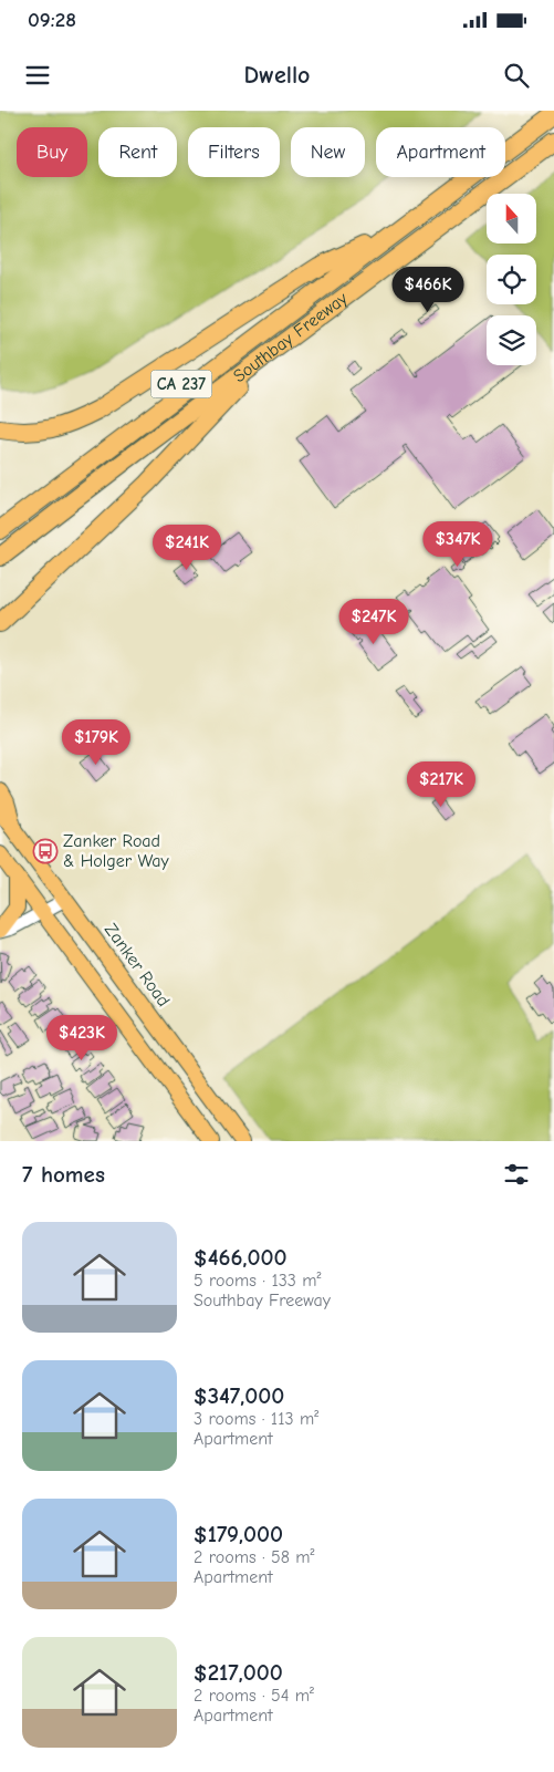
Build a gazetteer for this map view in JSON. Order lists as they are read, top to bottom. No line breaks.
{"streets":{"highway":["Southbay Freeway","CA 237"],"main road":["Zanker Road"]},"places":{"bus stop":["Zanker Road & Holger Way"]},"north":"top","page":{"status":"09:28","header":"Dwello","chip":["Buy","Rent","Filters","New","Apartment"],"price":["$466K","$347K","$241K","$247K","$179K","$217K","$423K"],"heading":"7 homes","list":[{"name":"$466,000","note":"5 rooms · 133 m² · Southbay Freeway"},{"name":"$347,000","note":"3 rooms · 113 m² · Apartment"},{"name":"$179,000","note":"2 rooms · 58 m² · Apartment"},{"name":"$217,000","note":"2 rooms · 54 m² · Apartment"}]}}
